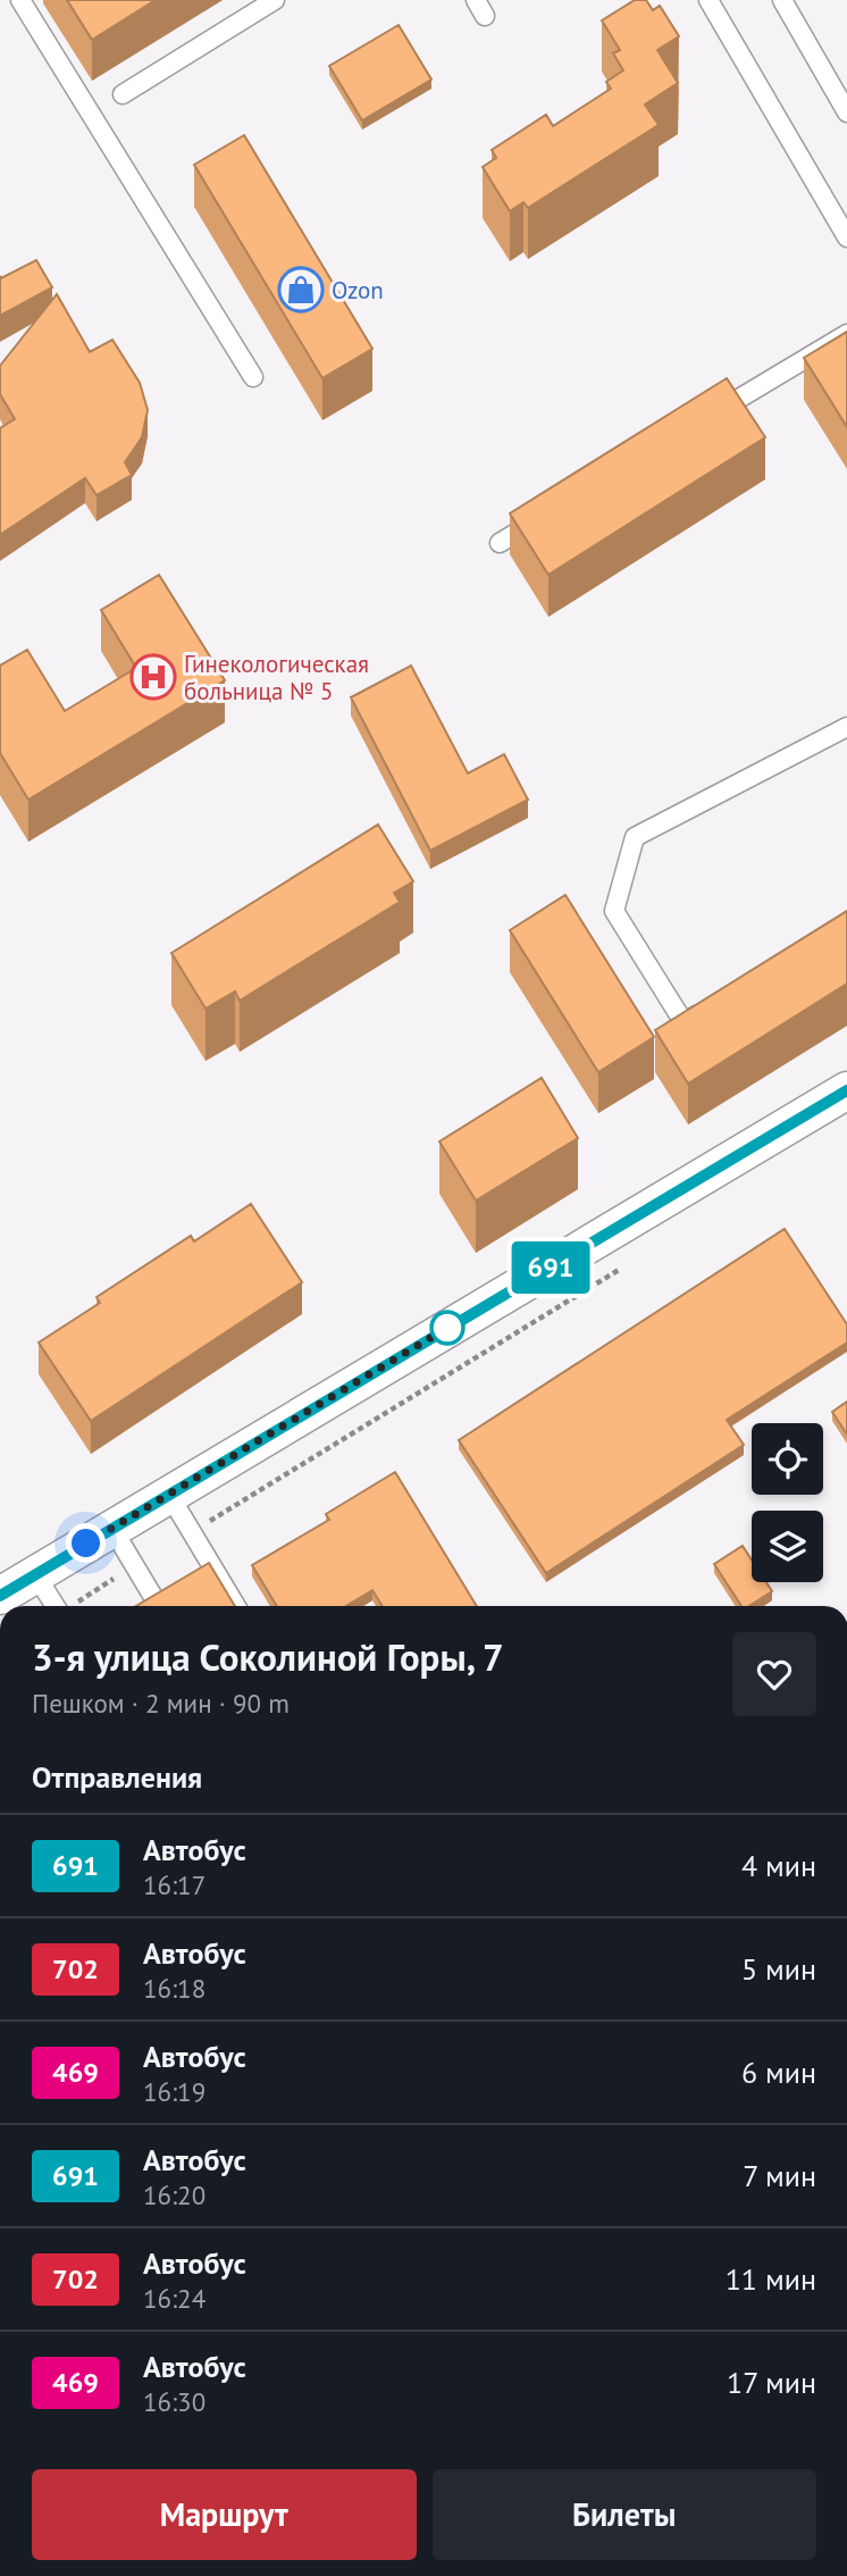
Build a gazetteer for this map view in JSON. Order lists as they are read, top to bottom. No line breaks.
{"places":{"shop":["Ozon"],"hospital":["Гинекологическая больница № 5"]},"lines":["bus line 691"],"page":{"on_map":"691","heading":[["3-я улица Соколиной Горы, 7","Пешком · 2 мин · 90 m"],"Отправления"],"list":[{"mark":"691","name":"Автобус","note":"16:17","value":"4 мин"},{"mark":"702","name":"Автобус","note":"16:18","value":"5 мин"},{"mark":"469","name":"Автобус","note":"16:19","value":"6 мин"},{"mark":"691","name":"Автобус","note":"16:20","value":"7 мин"},{"mark":"702","name":"Автобус","note":"16:24","value":"11 мин"},{"mark":"469","name":"Автобус","note":"16:30","value":"17 мин"}],"buttons":["Маршрут","Билеты"]}}
